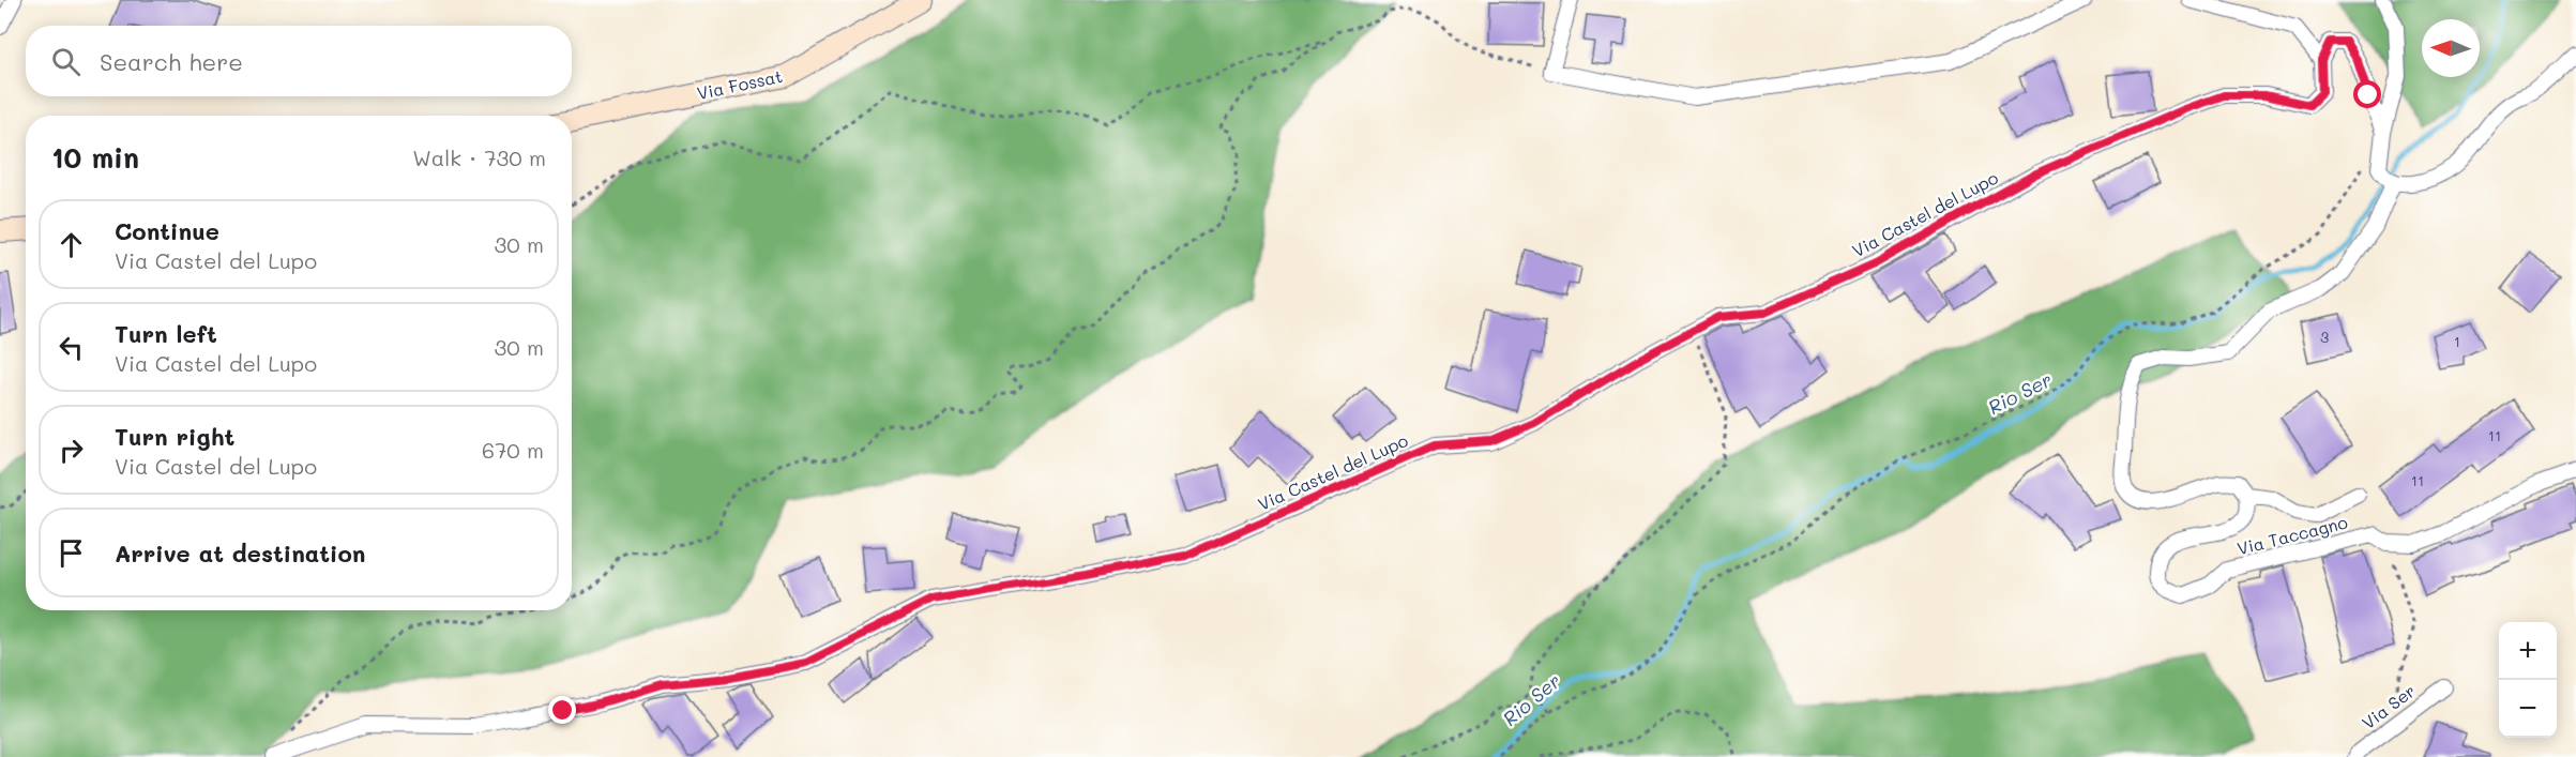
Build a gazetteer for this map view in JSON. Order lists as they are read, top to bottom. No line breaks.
{"streets":{"street":["Via Fossat","Via Castel del Lupo","Via Taccagno","Via Ser"]},"water":["Rio Ser"],"house_numbers":["3","1","11","11"],"north":"left","page":{"search":"Search here","heading":["10 min","Walk · 730 m"],"list":[["Continue","Via Castel del Lupo","30 m"],["Turn left","Via Castel del Lupo","30 m"],["Turn right","Via Castel del Lupo","670 m"],"Arrive at destination"],"map_buttons":["+","−"]}}
